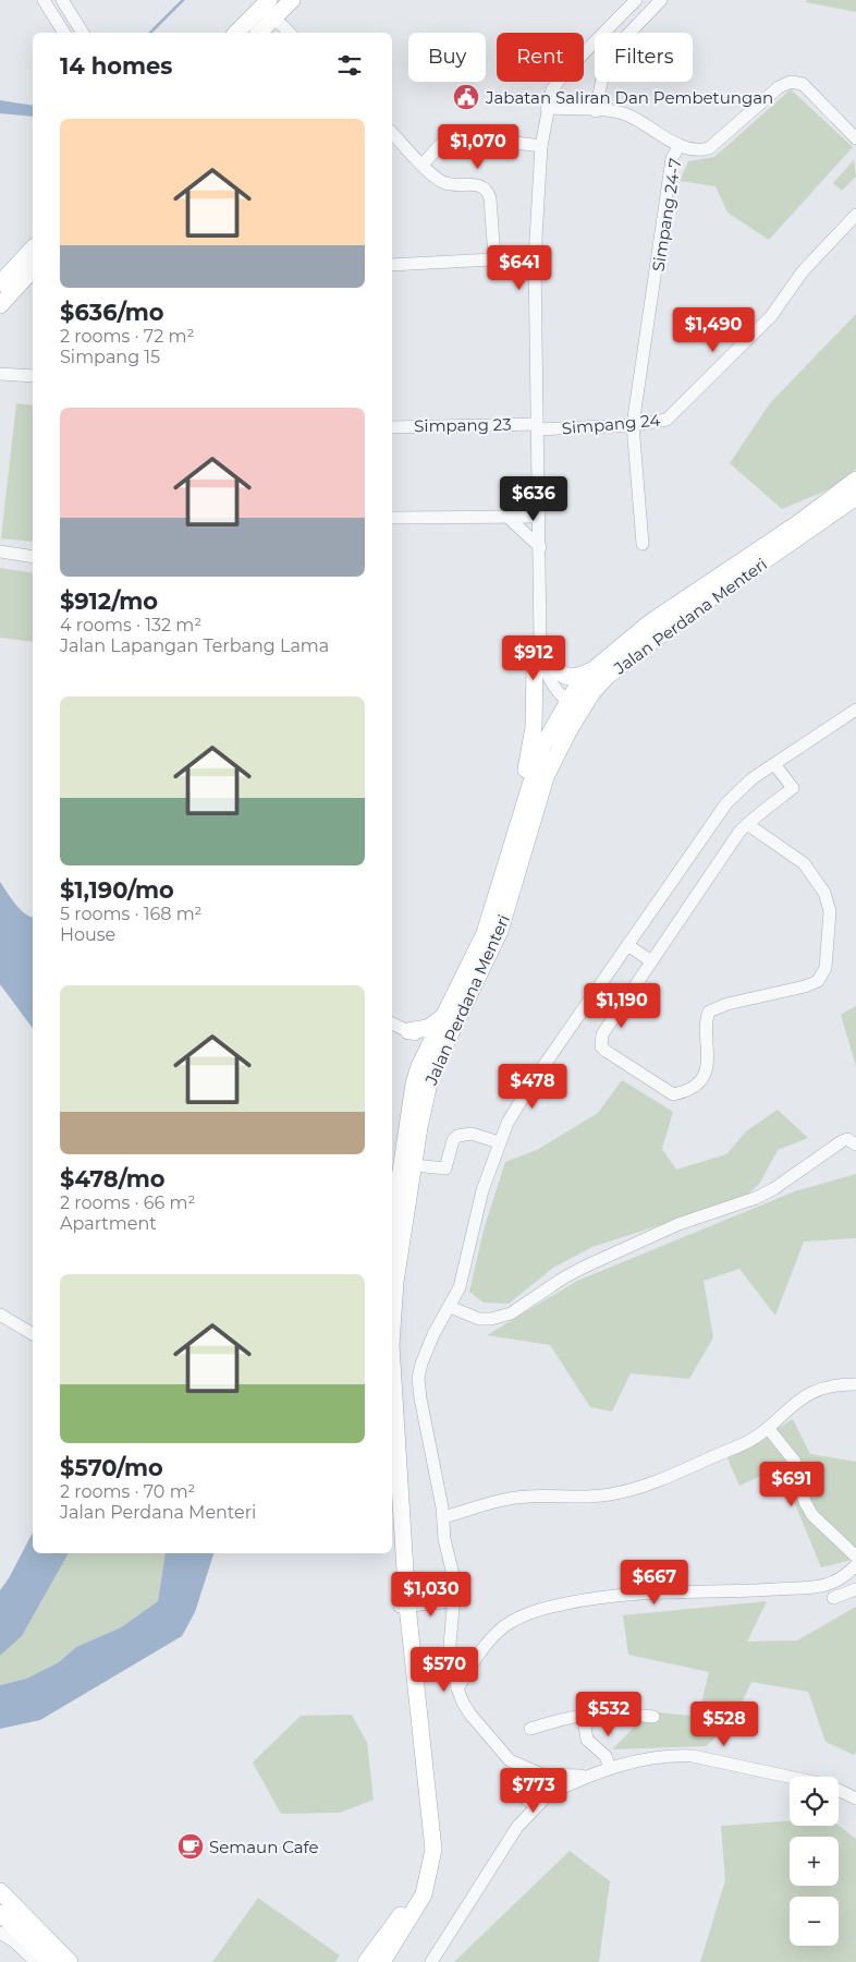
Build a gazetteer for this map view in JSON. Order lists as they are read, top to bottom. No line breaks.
{"streets":{"main road":["Jalan Perdana Menteri"],"street":["Simpang 24-7","Simpang 24","Simpang 23"]},"crossings":[["Simpang 24-7","Simpang 24"],["Simpang 24","Simpang 23"]],"places":{"public building":["Jabatan Saliran Dan Pembetungan"],"cafe":["Semaun Cafe"]},"page":{"chip":["Buy","Rent","Filters"],"heading":"14 homes","list":[{"name":"$636/mo","note":"2 rooms · 72 m² · Simpang 15"},{"name":"$912/mo","note":"4 rooms · 132 m² · Jalan Lapangan Terbang Lama"},{"name":"$1,190/mo","note":"5 rooms · 168 m² · House"},{"name":"$478/mo","note":"2 rooms · 66 m² · Apartment"},{"name":"$570/mo","note":"2 rooms · 70 m² · Jalan Perdana Menteri"}],"price":["$1,070","$641","$1,490","$636","$912","$1,190","$478","$691","$667","$1,030","$570","$532","$528","$773"],"map_buttons":["+","−"]}}
